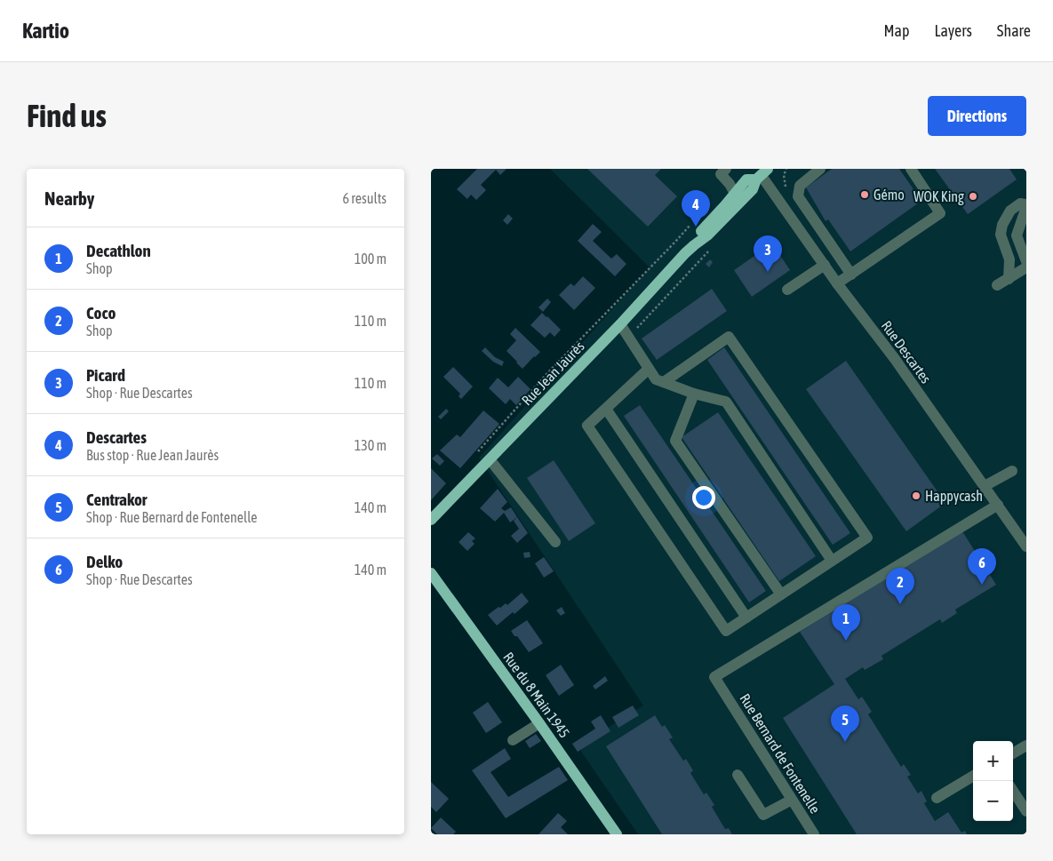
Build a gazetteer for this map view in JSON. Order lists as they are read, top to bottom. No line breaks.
{"streets":{"main road":["Rue Jean Jaurès","Rue du 8 Main 1945"],"street":["Rue Descartes","Rue Bernard de Fontenelle"]},"crossings":[["Rue Descartes","Rue Jean Jaurès"],["Rue Descartes","Rue Bernard de Fontenelle"]],"places":["Gémo","WOK King","Happycash"],"page":{"header":"Kartio","nav":["Map","Layers","Share"],"buttons":"Directions","title":"Find us","heading":["Nearby","6 results"],"pins":["4","3","6","2","1","5"],"list":[{"mark":"1","name":"Decathlon","note":"Shop","value":"100 m"},{"mark":"2","name":"Coco","note":"Shop","value":"110 m"},{"mark":"3","name":"Picard","note":"Shop · Rue Descartes","value":"110 m"},{"mark":"4","name":"Descartes","note":"Bus stop · Rue Jean Jaurès","value":"130 m"},{"mark":"5","name":"Centrakor","note":"Shop · Rue Bernard de Fontenelle","value":"140 m"},{"mark":"6","name":"Delko","note":"Shop · Rue Descartes","value":"140 m"}],"map_buttons":["+","−"]}}
